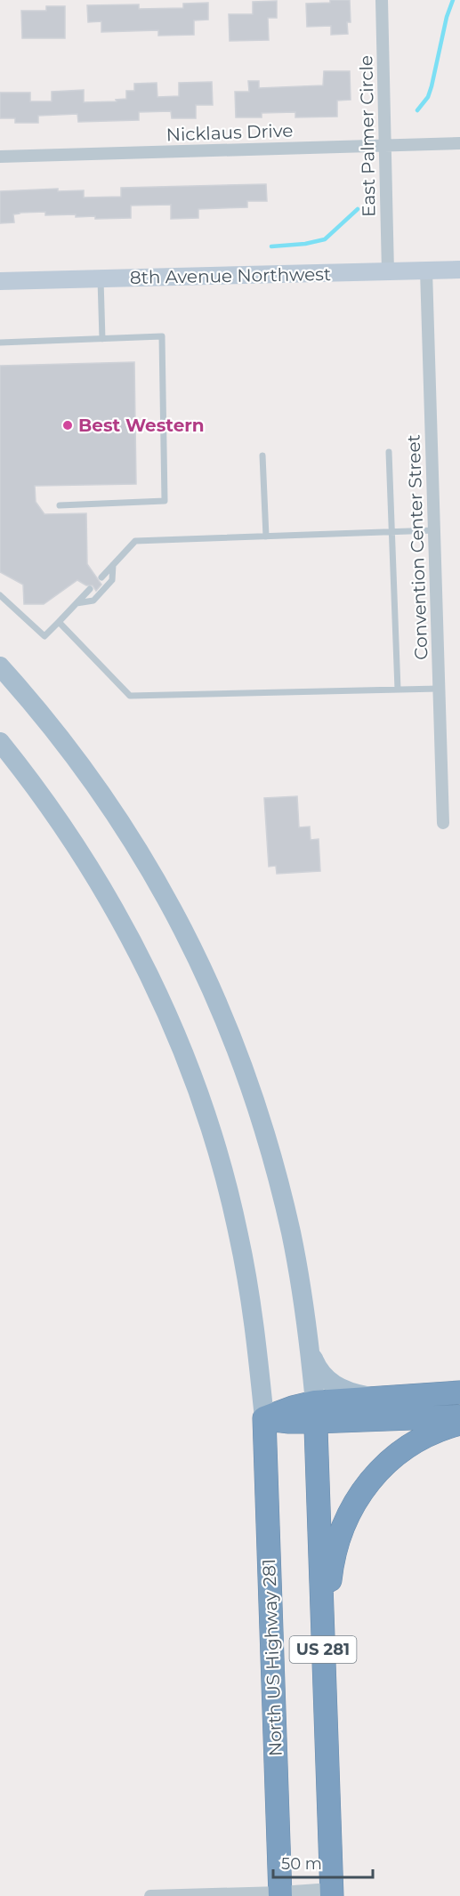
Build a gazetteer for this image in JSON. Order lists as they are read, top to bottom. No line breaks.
{"streets":{"highway":["US 281","North US Highway 281"],"main road":["8th Avenue Northwest"],"street":["Nicklaus Drive","East Palmer Circle","Convention Center Street"]},"crossings":[["Nicklaus Drive","East Palmer Circle"],["East Palmer Circle","8th Avenue Northwest"],["8th Avenue Northwest","Convention Center Street"]],"places":["Best Western"],"scale_bar":"50 m"}
